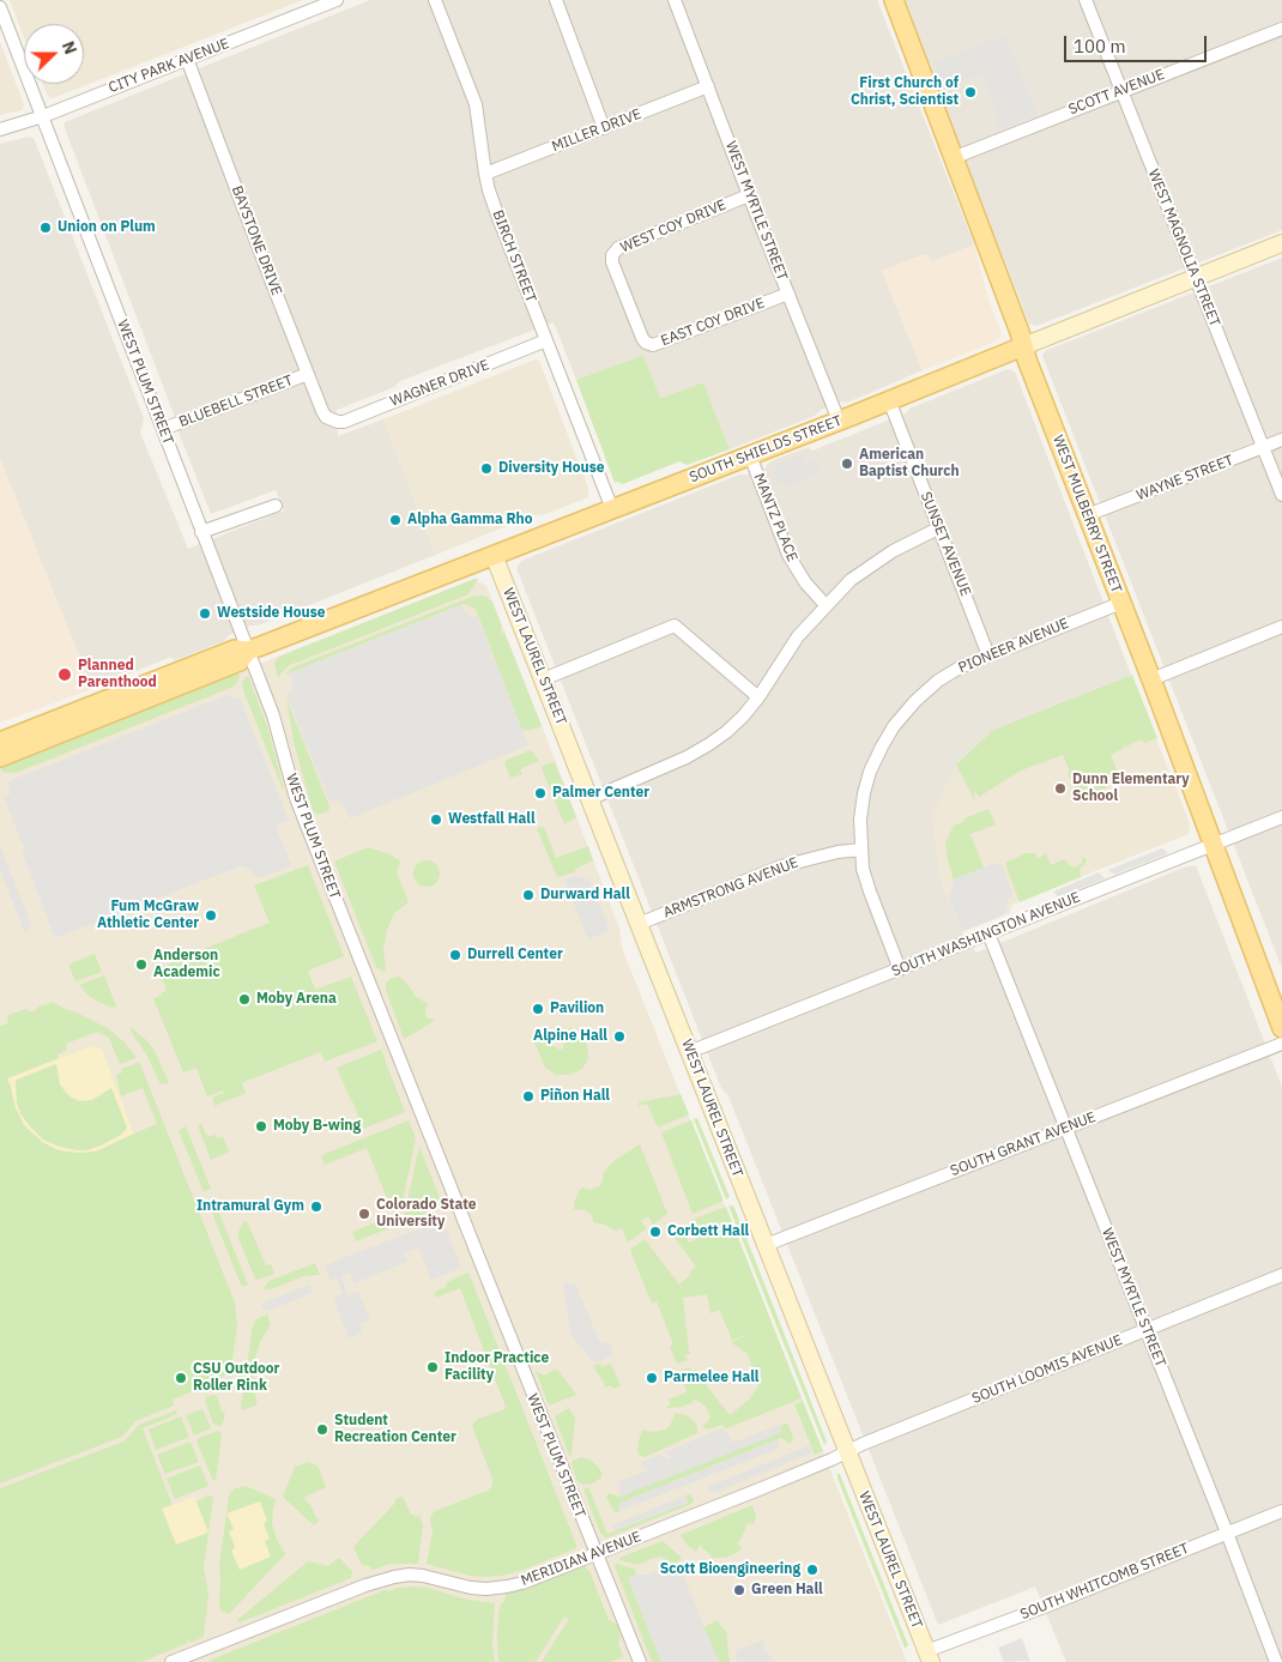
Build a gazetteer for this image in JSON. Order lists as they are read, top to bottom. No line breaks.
{"streets":{"main road":["SOUTH SHIELDS STREET","WEST MULBERRY STREET","WEST LAUREL STREET"],"street":["CITY PARK AVENUE","SCOTT AVENUE","MILLER DRIVE","WEST MYRTLE STREET","WEST COY DRIVE","BAYSTONE DRIVE","WEST MAGNOLIA STREET","BIRCH STREET","EAST COY DRIVE","WEST PLUM STREET","WAGNER DRIVE","BLUEBELL STREET","WAYNE STREET","MANTZ PLACE","SUNSET AVENUE","PIONEER AVENUE","ARMSTRONG AVENUE","SOUTH WASHINGTON AVENUE","SOUTH GRANT AVENUE","SOUTH LOOMIS AVENUE","MERIDIAN AVENUE","SOUTH WHITCOMB STREET"]},"crossings":[["CITY PARK AVENUE","BAYSTONE DRIVE"],["CITY PARK AVENUE","WEST PLUM STREET"],["SCOTT AVENUE","WEST MAGNOLIA STREET"],["SCOTT AVENUE","WEST MULBERRY STREET"],["MILLER DRIVE","WEST MYRTLE STREET"],["MILLER DRIVE","BIRCH STREET"],["WEST MYRTLE STREET","WEST COY DRIVE"],["WEST MYRTLE STREET","EAST COY DRIVE"],["WEST MYRTLE STREET","SOUTH SHIELDS STREET"],["WEST MYRTLE STREET","SOUTH WASHINGTON AVENUE"],["WEST MYRTLE STREET","SOUTH GRANT AVENUE"],["WEST MYRTLE STREET","SOUTH LOOMIS AVENUE"],["WEST MYRTLE STREET","SOUTH WHITCOMB STREET"],["WEST COY DRIVE","EAST COY DRIVE"],["BAYSTONE DRIVE","WAGNER DRIVE"],["BAYSTONE DRIVE","BLUEBELL STREET"],["WEST MAGNOLIA STREET","SOUTH SHIELDS STREET"],["WEST MAGNOLIA STREET","WAYNE STREET"],["BIRCH STREET","WAGNER DRIVE"],["BIRCH STREET","SOUTH SHIELDS STREET"],["WEST PLUM STREET","BLUEBELL STREET"],["WEST PLUM STREET","SOUTH SHIELDS STREET"],["WEST PLUM STREET","MERIDIAN AVENUE"],["SOUTH SHIELDS STREET","WEST MULBERRY STREET"],["SOUTH SHIELDS STREET","MANTZ PLACE"],["SOUTH SHIELDS STREET","SUNSET AVENUE"],["SOUTH SHIELDS STREET","WEST LAUREL STREET"],["WAYNE STREET","WEST MULBERRY STREET"],["WEST MULBERRY STREET","PIONEER AVENUE"],["WEST MULBERRY STREET","SOUTH WASHINGTON AVENUE"],["SUNSET AVENUE","PIONEER AVENUE"],["PIONEER AVENUE","ARMSTRONG AVENUE"],["PIONEER AVENUE","SOUTH WASHINGTON AVENUE"],["WEST LAUREL STREET","ARMSTRONG AVENUE"],["WEST LAUREL STREET","SOUTH WASHINGTON AVENUE"],["WEST LAUREL STREET","SOUTH GRANT AVENUE"],["WEST LAUREL STREET","SOUTH LOOMIS AVENUE"],["WEST LAUREL STREET","MERIDIAN AVENUE"],["WEST LAUREL STREET","SOUTH WHITCOMB STREET"],["SOUTH LOOMIS AVENUE","MERIDIAN AVENUE"]],"places":["First Church of Christ, Scientist","Union on Plum","American Baptist Church","Diversity House","Alpha Gamma Rho","Westside House","Planned Parenthood","Dunn Elementary School","Palmer Center","Westfall Hall","Durward Hall","Fum McGraw Athletic Center","Durrell Center","Anderson Academic","Moby Arena","Pavilion","Alpine Hall","Piñon Hall","Moby B-wing","Intramural Gym","Colorado State University","Corbett Hall","Indoor Practice Facility","CSU Outdoor Roller Rink","Parmelee Hall","Student Recreation Center","Scott Bioengineering","Green Hall"],"scale_bar":"100 m","north":"right"}
